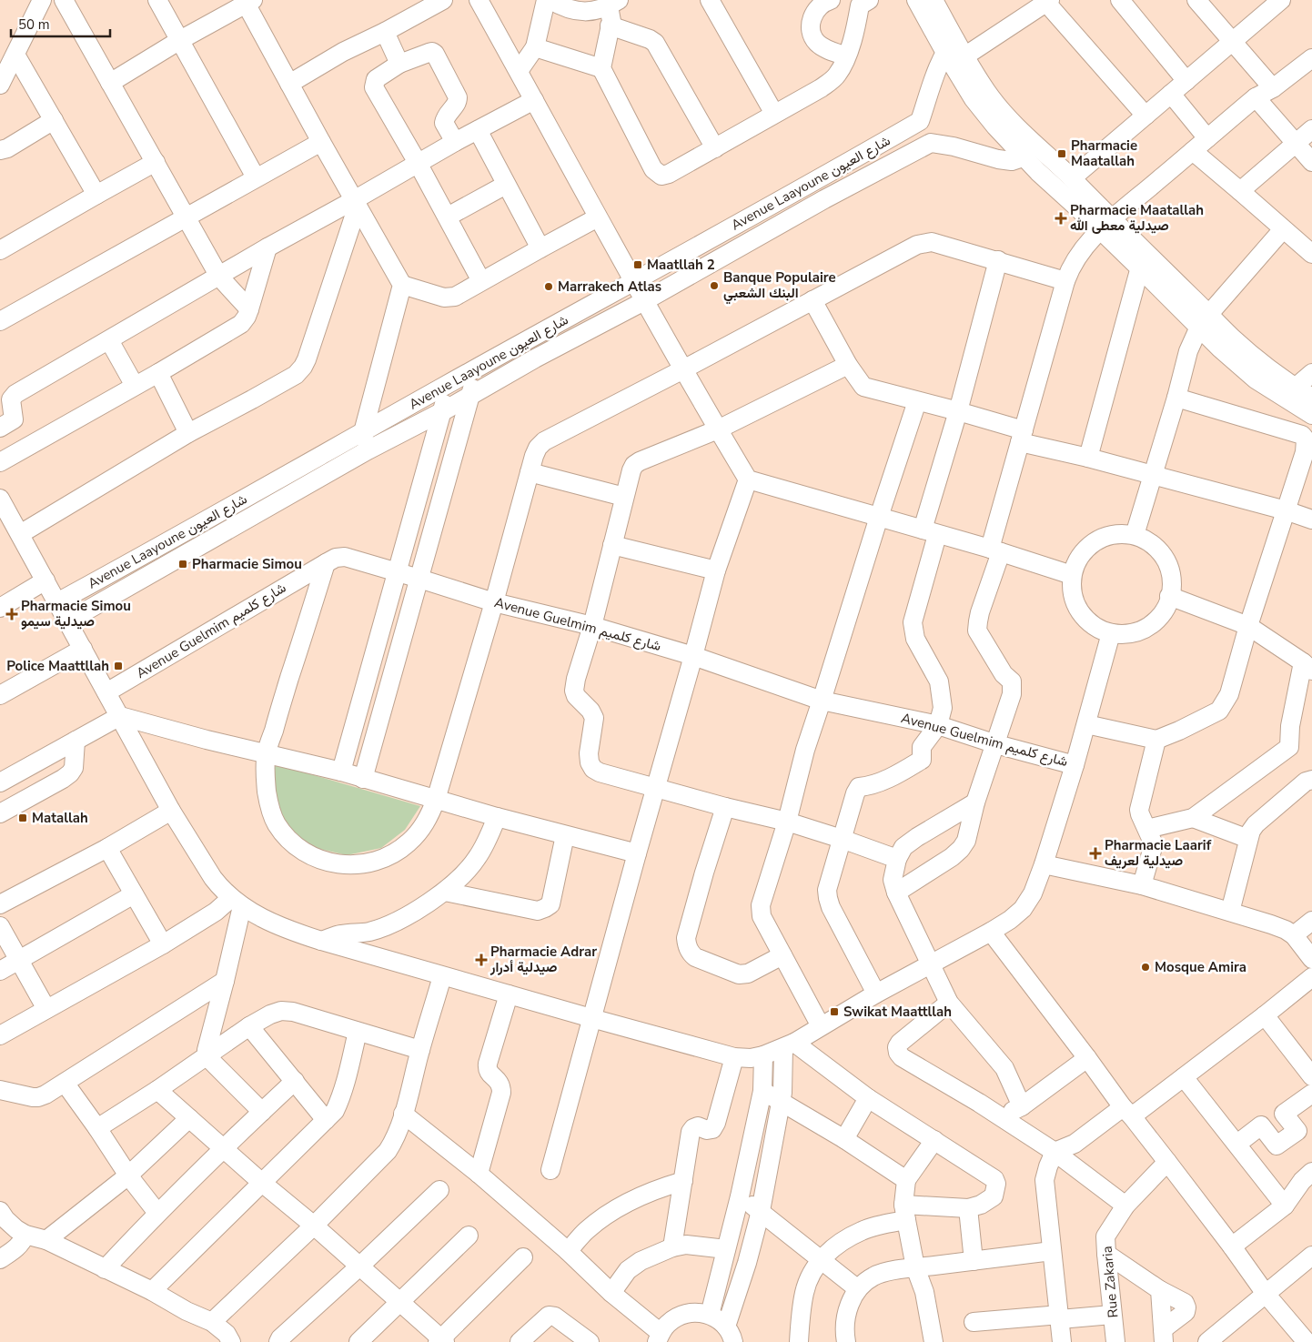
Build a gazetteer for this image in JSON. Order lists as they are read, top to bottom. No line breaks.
{"streets":{"street":["Avenue Laayoune شارع العيون","Avenue Guelmim شارع كلميم","Rue Zakaria"]},"places":{"transit":["Pharmacie Maatallah","Maatllah 2","Pharmacie Simou","Police Maattllah","Matallah","Swikat Maattllah"],"health":["Pharmacie Maatallah صيدلية معطى الله","Pharmacie Simou صيدلية سيمو","Pharmacie Laarif صيدلية لعريف","Pharmacie Adrar صيدلية أدرار"],"other":["Banque Populaire البنك الشعبي","Marrakech Atlas","Mosque Amira"]},"scale_bar":"50 m"}
